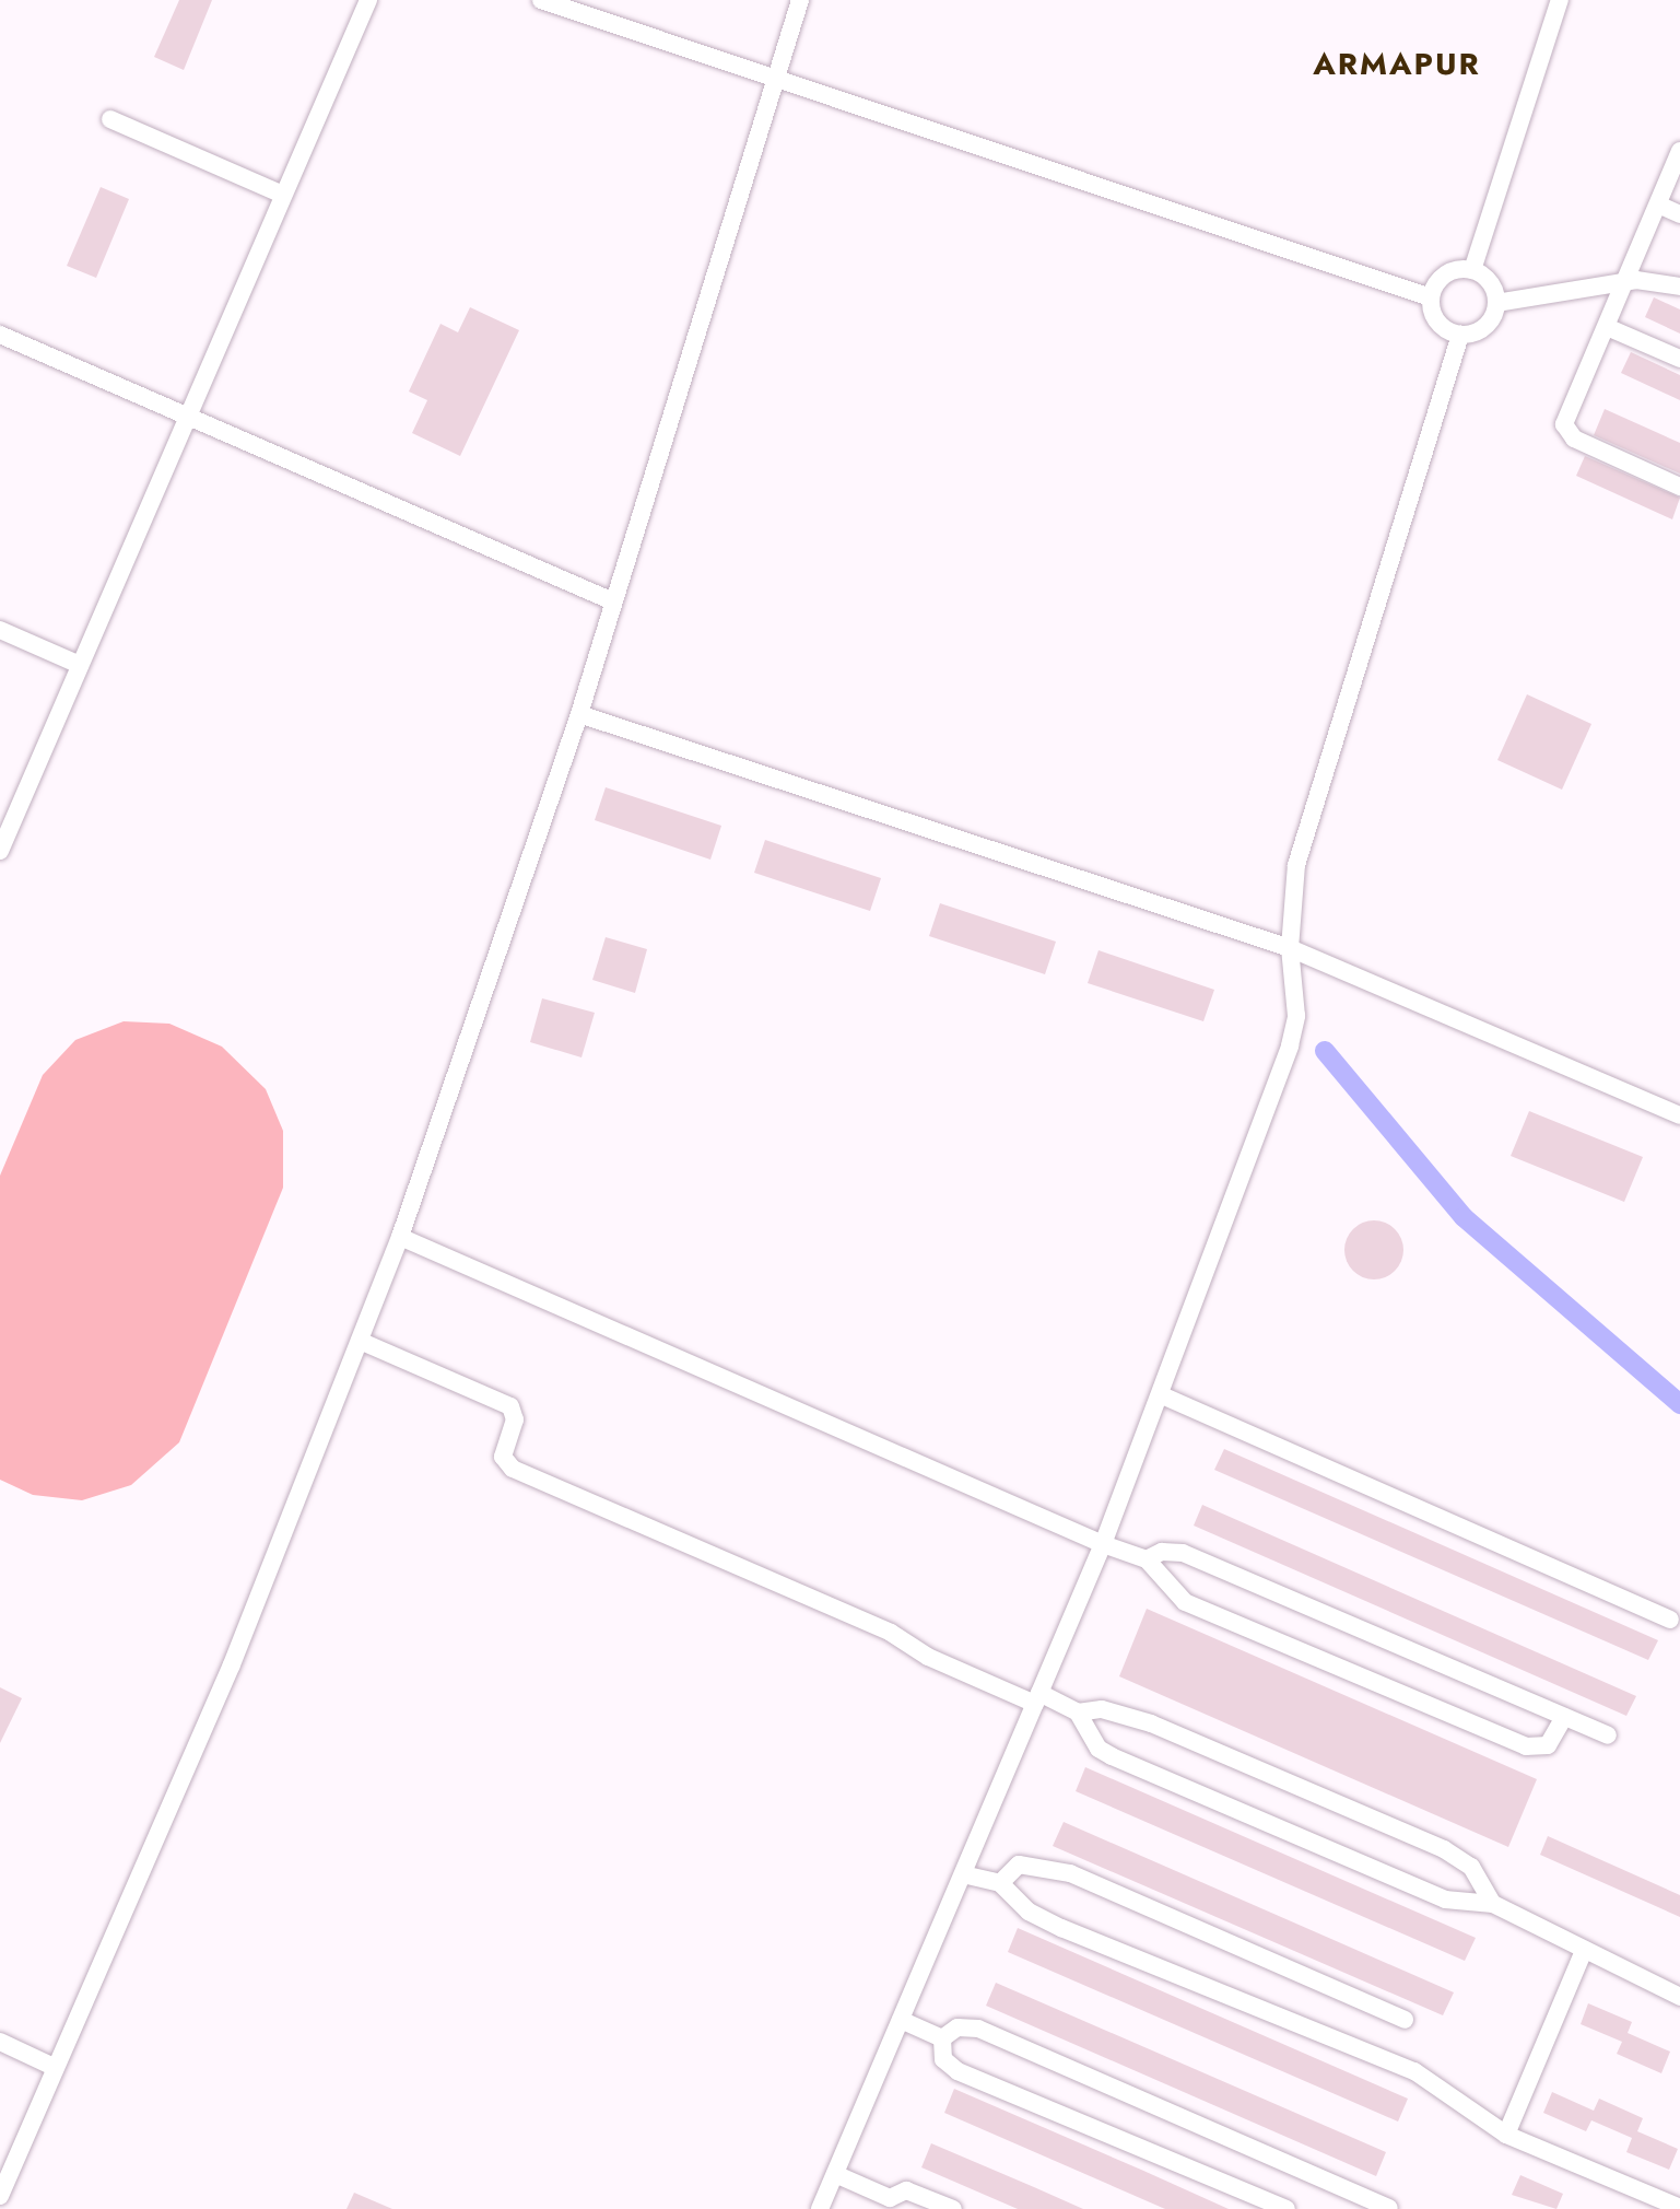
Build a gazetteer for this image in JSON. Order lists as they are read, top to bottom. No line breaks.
{"districts":["ARMAPUR"]}
